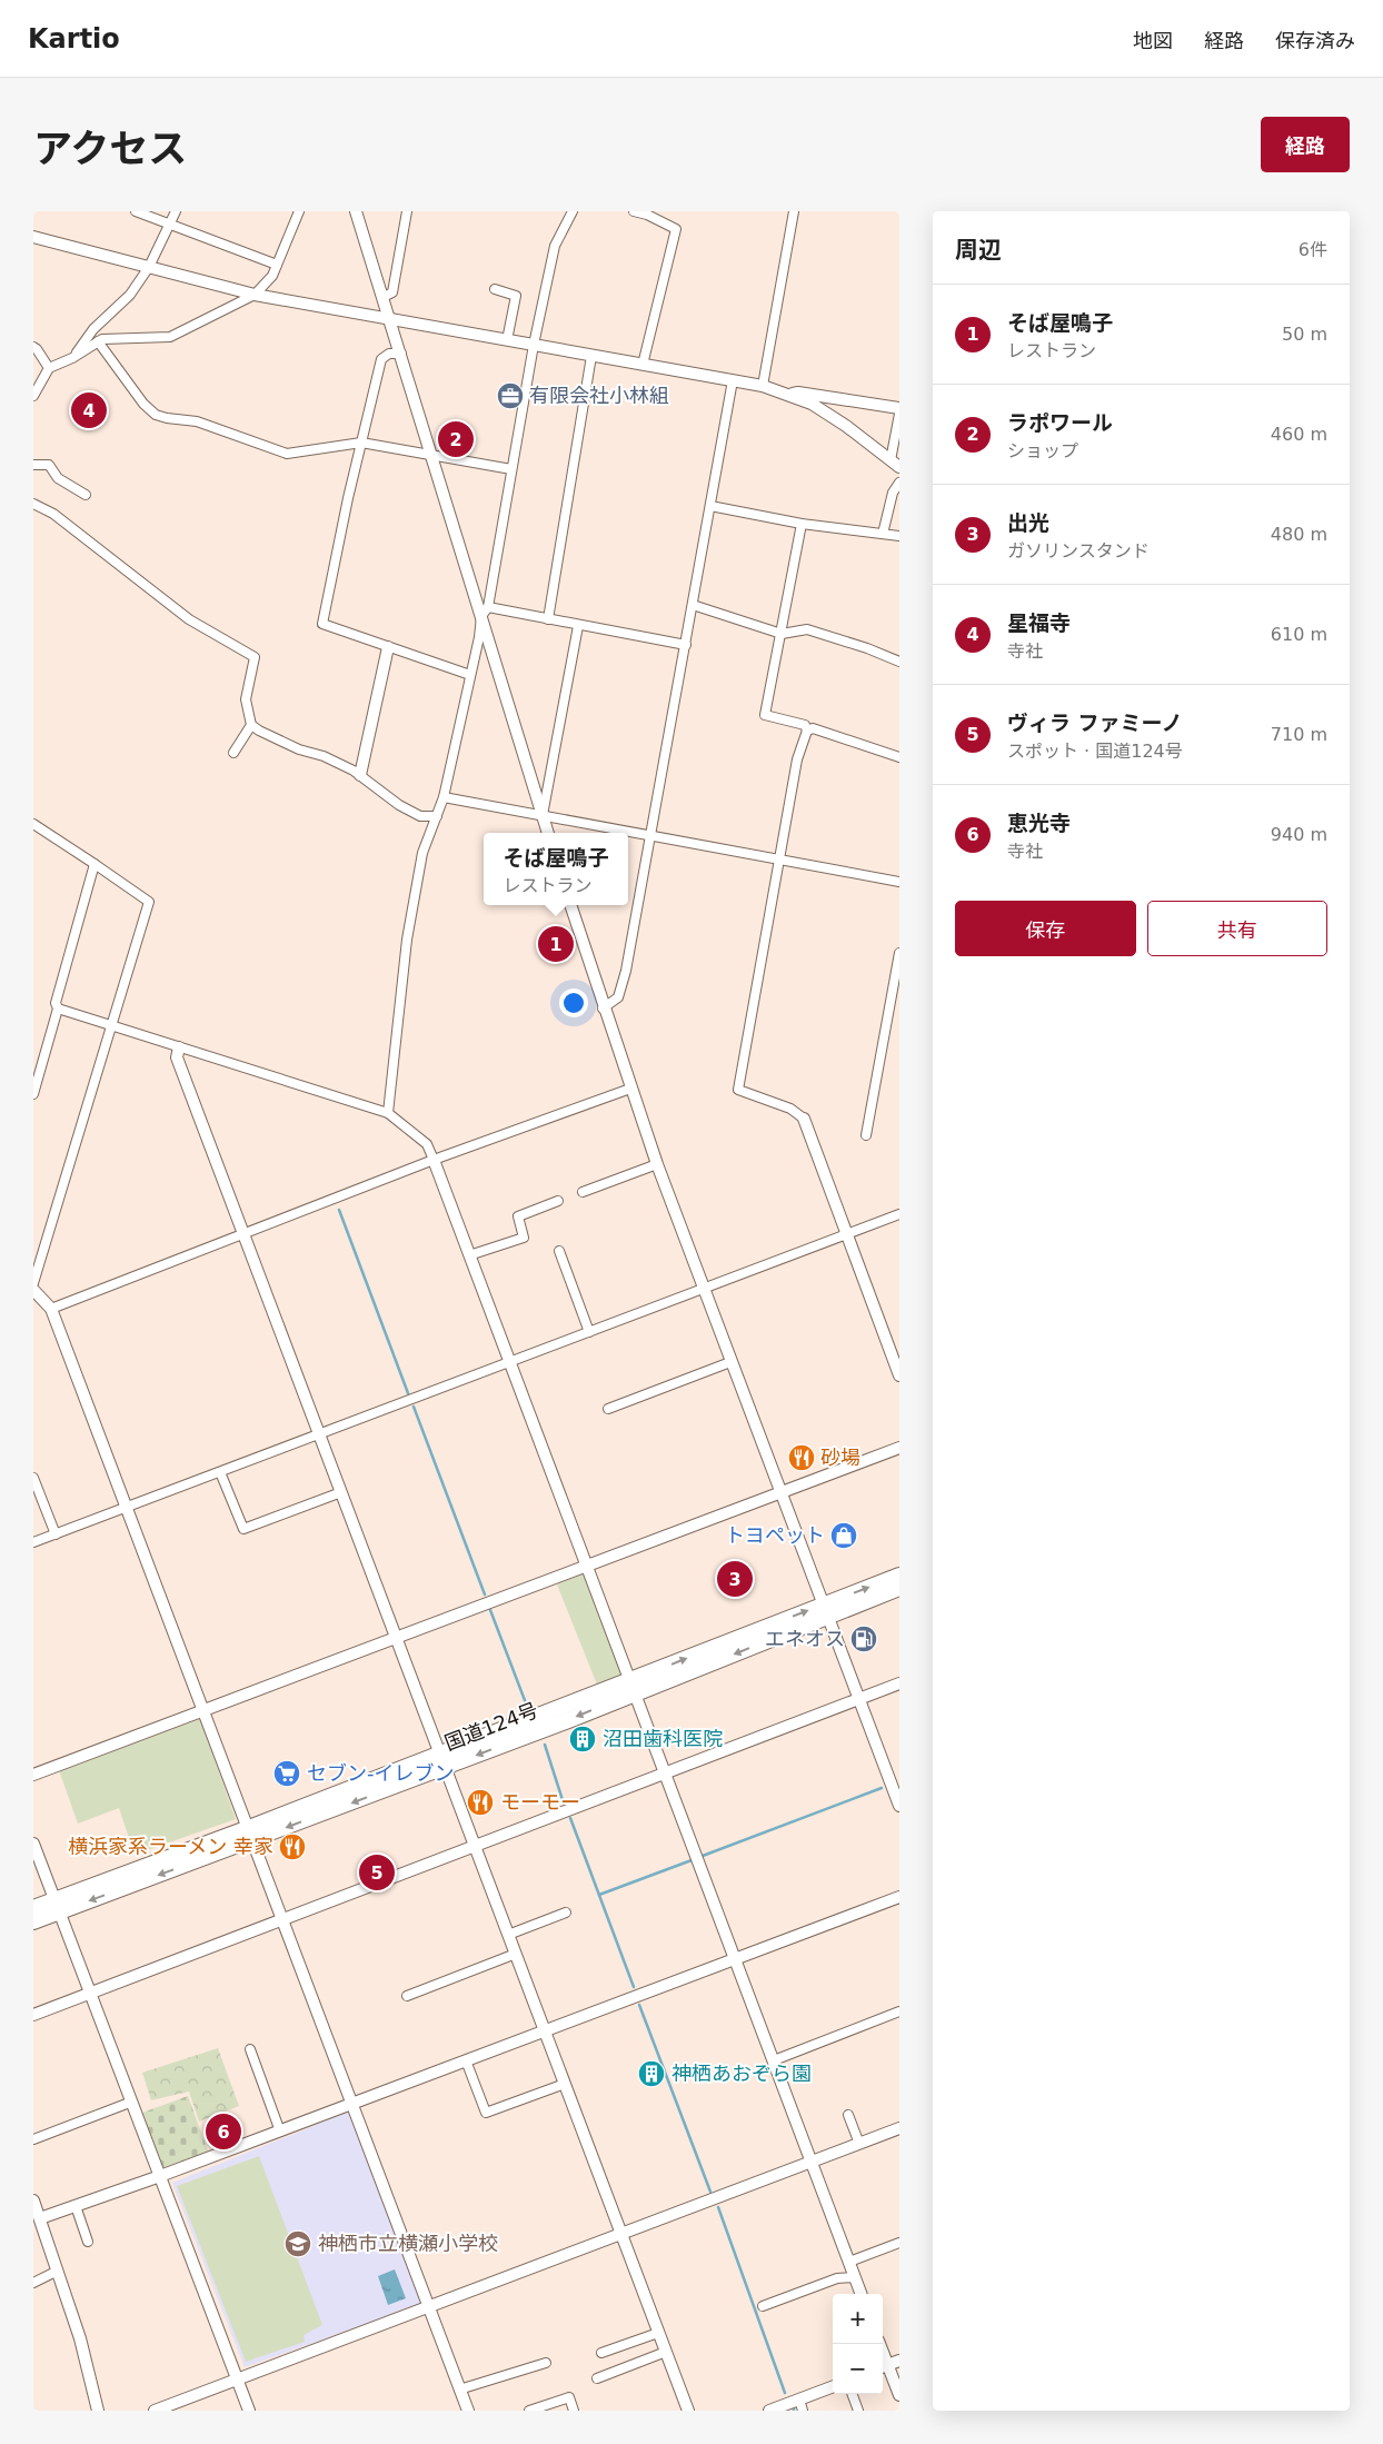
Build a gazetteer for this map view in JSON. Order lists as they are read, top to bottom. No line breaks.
{"streets":{"highway":["国道124号"]},"places":{"office":["有限会社小林組"],"restaurant":["砂場","モーモー","横浜家系ラーメン 幸家"],"shop":["トヨペット"],"fuel station":["エネオス"],"building":["沼田歯科医院","神栖あおぞら園"],"supermarket":["セブン-イレブン"],"school or university":["神栖市立横瀬小学校"]},"page":{"header":"Kartio","nav":["地図","経路","保存済み"],"title":"アクセス","buttons":["経路",["保存","共有"]],"heading":["周辺","6件"],"list":[{"mark":"1","name":"そば屋鳴子","note":"レストラン","value":"50 m"},{"mark":"2","name":"ラポワール","note":"ショップ","value":"460 m"},{"mark":"3","name":"出光","note":"ガソリンスタンド","value":"480 m"},{"mark":"4","name":"星福寺","note":"寺社","value":"610 m"},{"mark":"5","name":"ヴィラ ファミーノ","note":"スポット · 国道124号","value":"710 m"},{"mark":"6","name":"恵光寺","note":"寺社","value":"940 m"}],"pins":["4","2","1","3","5","6"],"popup":["そば屋鳴子","レストラン"],"map_buttons":["+","−"]}}
